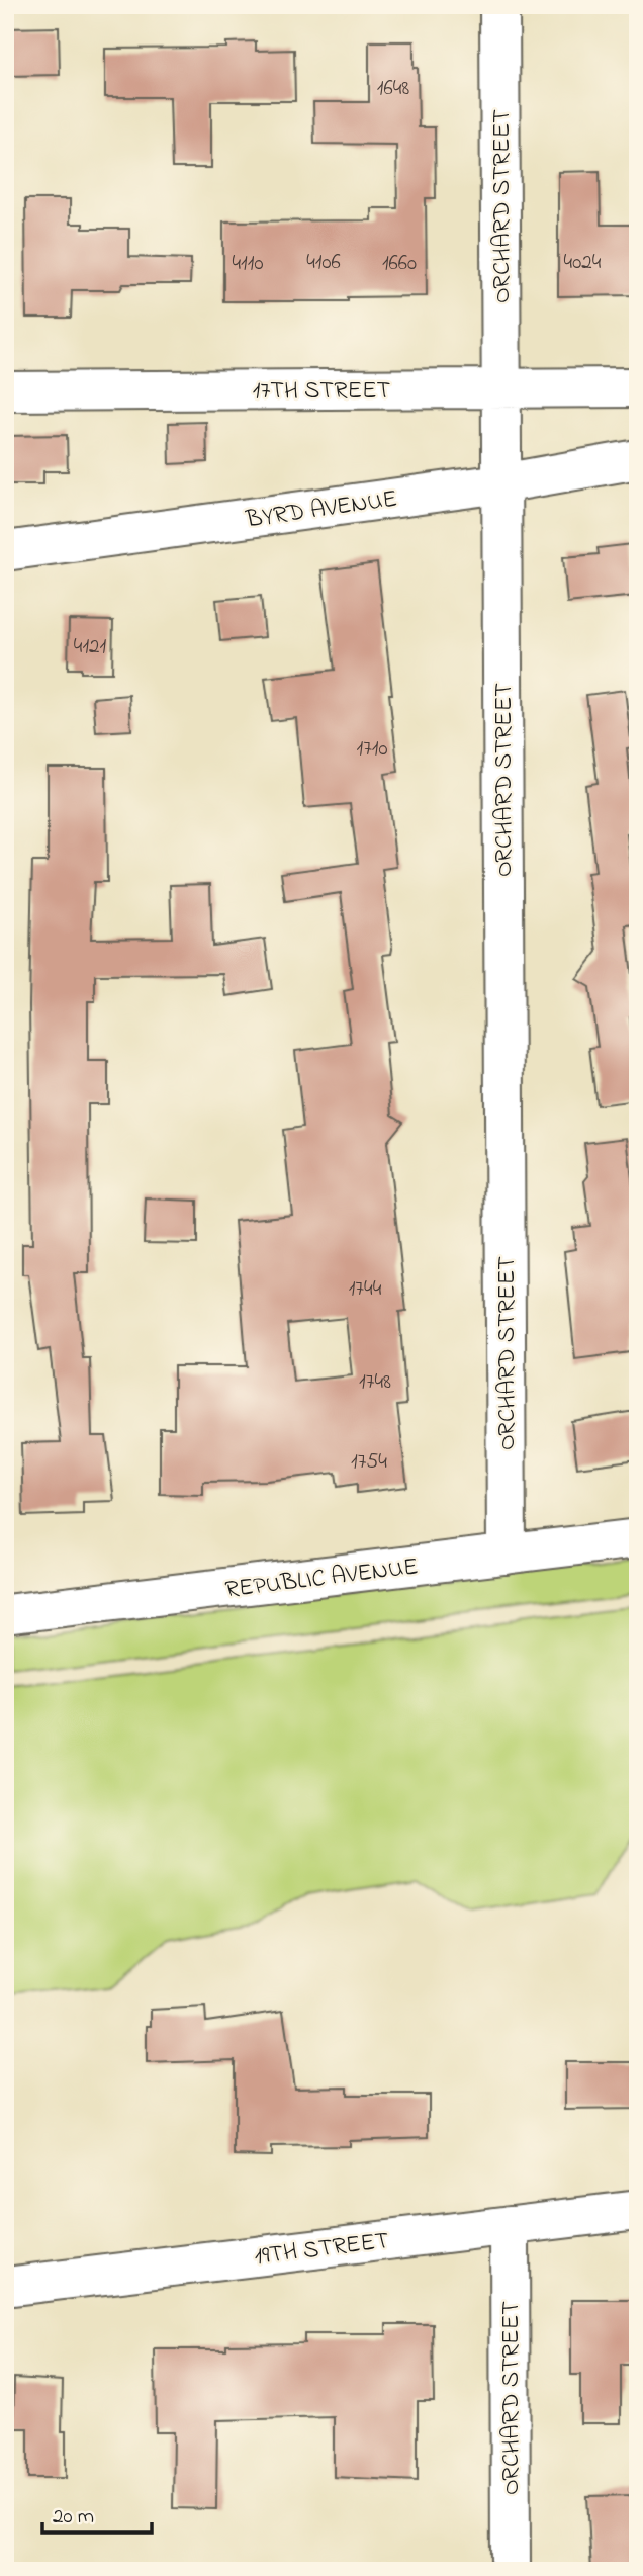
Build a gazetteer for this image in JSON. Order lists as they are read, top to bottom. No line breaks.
{"streets":{"street":["ORCHARD STREET","17TH STREET","BYRD AVENUE","REPUBLIC AVENUE","19TH STREET"]},"crossings":[["ORCHARD STREET","17TH STREET"],["ORCHARD STREET","BYRD AVENUE"],["ORCHARD STREET","REPUBLIC AVENUE"],["ORCHARD STREET","19TH STREET"]],"house_numbers":["1648","4106","4024","4110","1660","4121","1710","1744","1748","1754"],"scale_bar":"20 m"}
